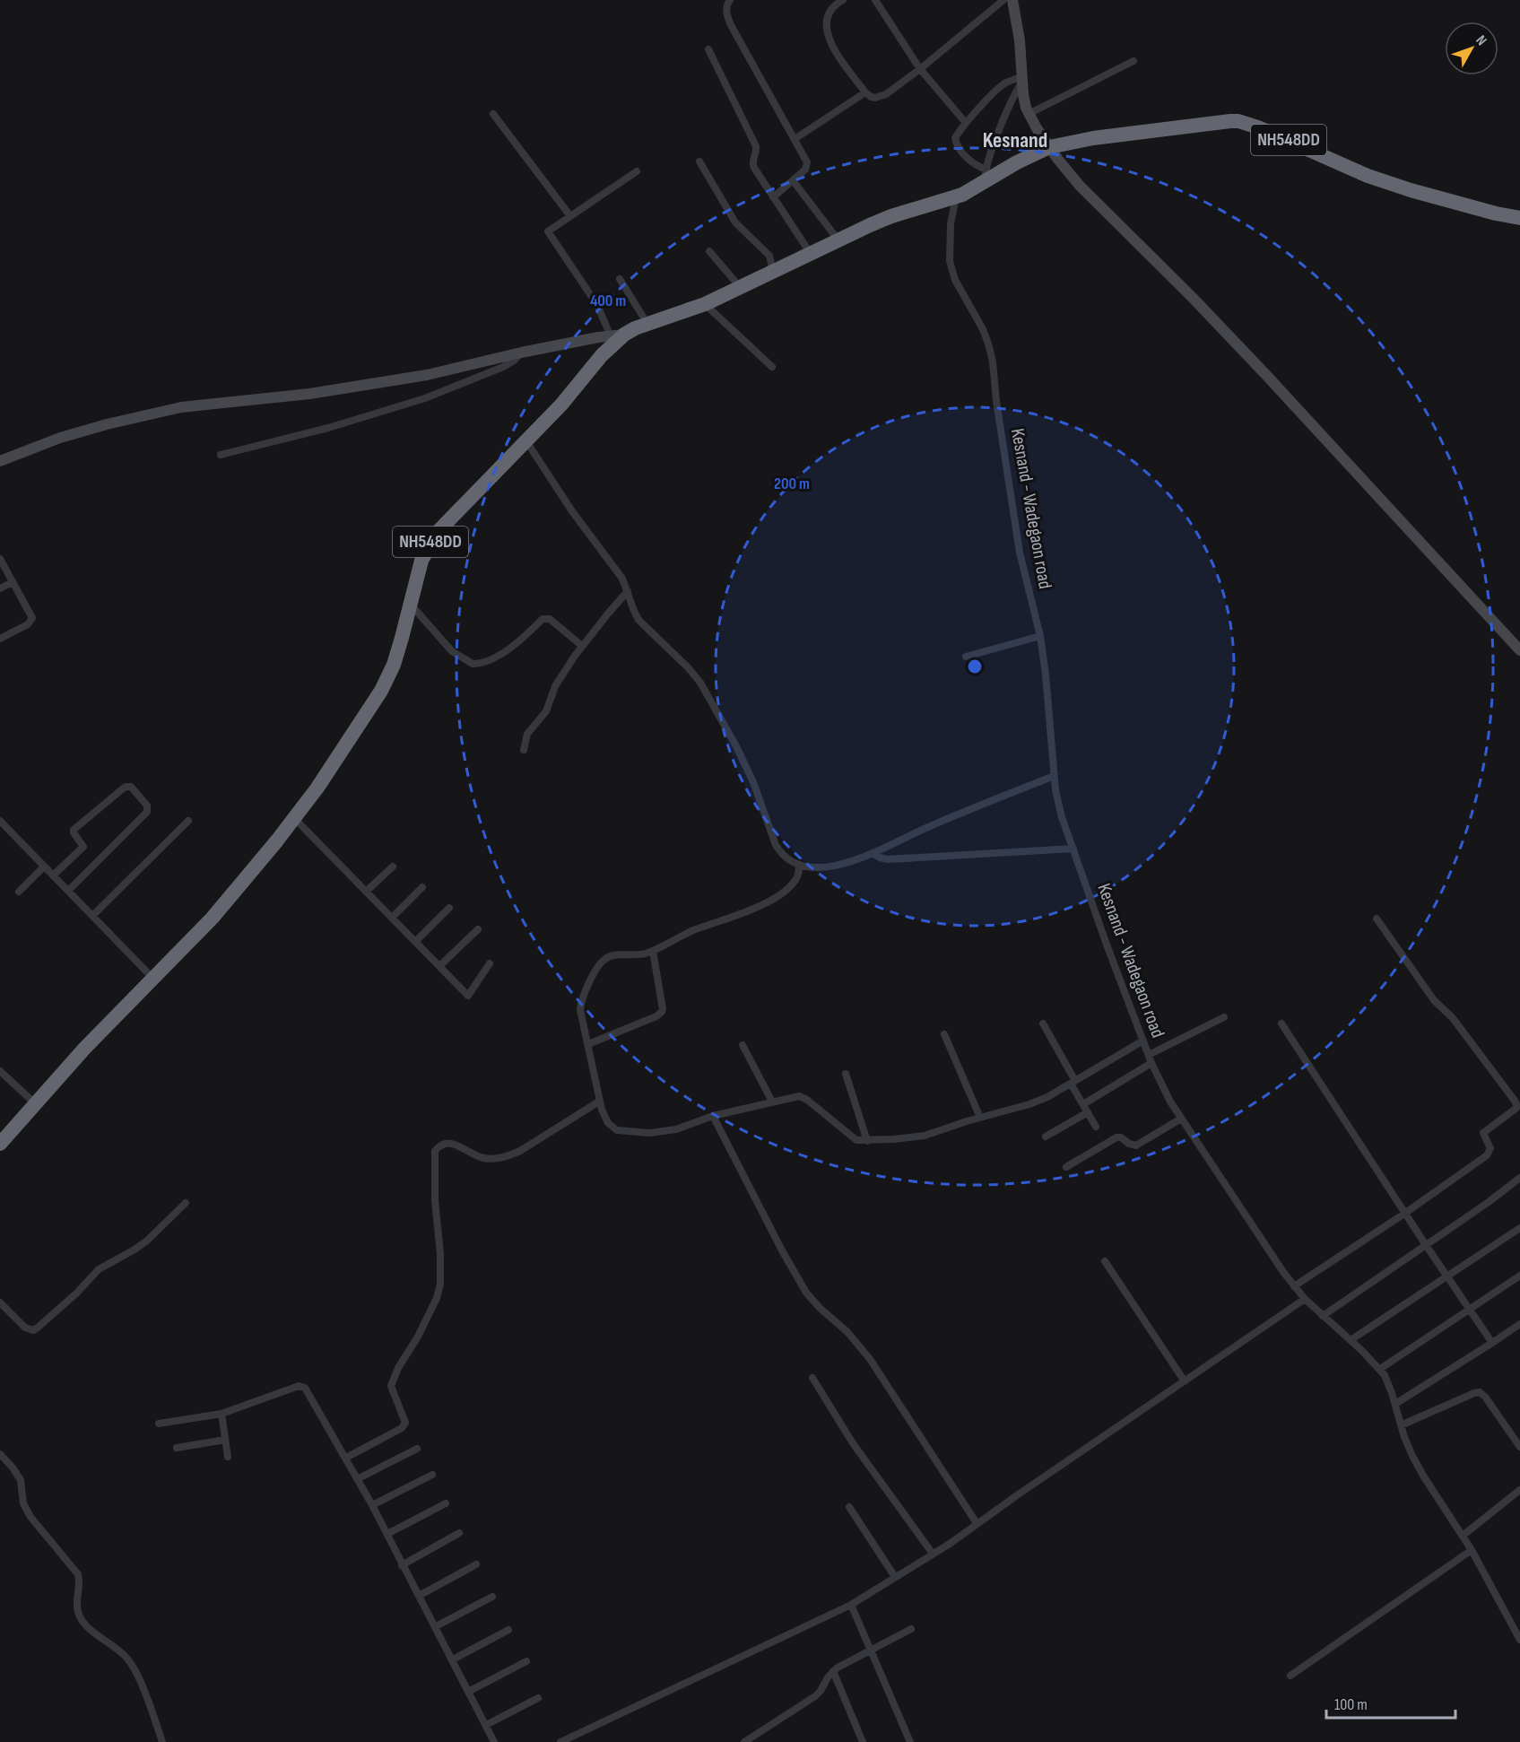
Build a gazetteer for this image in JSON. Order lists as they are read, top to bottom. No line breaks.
{"streets":{"highway":["NH548DD"],"street":["Kesnand - Wadegaon road"]},"crossings":[["NH548DD","Kesnand - Wadegaon road"]],"districts":["Kesnand"],"scale_bar":"100 m","north":"top right","rings":["400 m","200 m"]}
